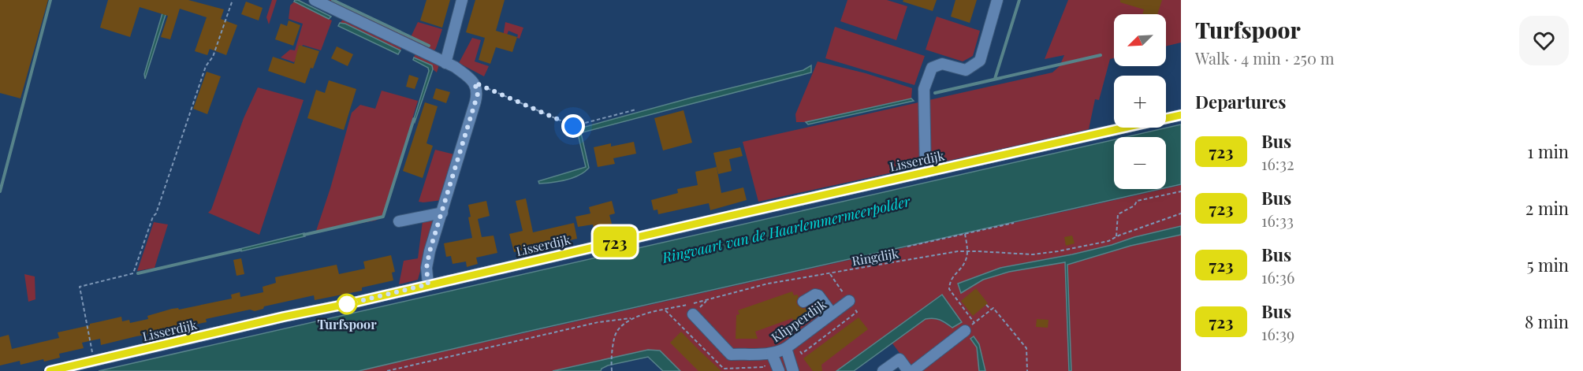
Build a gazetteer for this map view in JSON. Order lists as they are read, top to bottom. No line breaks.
{"streets":{"street":["Lisserdijk","Klipperdijk"],"path":["Ringdijk"]},"water":["Ringvaart van de Haarlemmermeerpolder"],"places":["Turfspoor"],"lines":["bus line 723"],"north":"bottom left","page":{"on_map":"723","heading":[["Turfspoor","Walk · 4 min · 250 m"],"Departures"],"map_buttons":["+","−"],"list":[{"mark":"723","name":"Bus","note":"16:32","value":"1 min"},{"mark":"723","name":"Bus","note":"16:33","value":"2 min"},{"mark":"723","name":"Bus","note":"16:36","value":"5 min"},{"mark":"723","name":"Bus","note":"16:39","value":"8 min"}]}}
